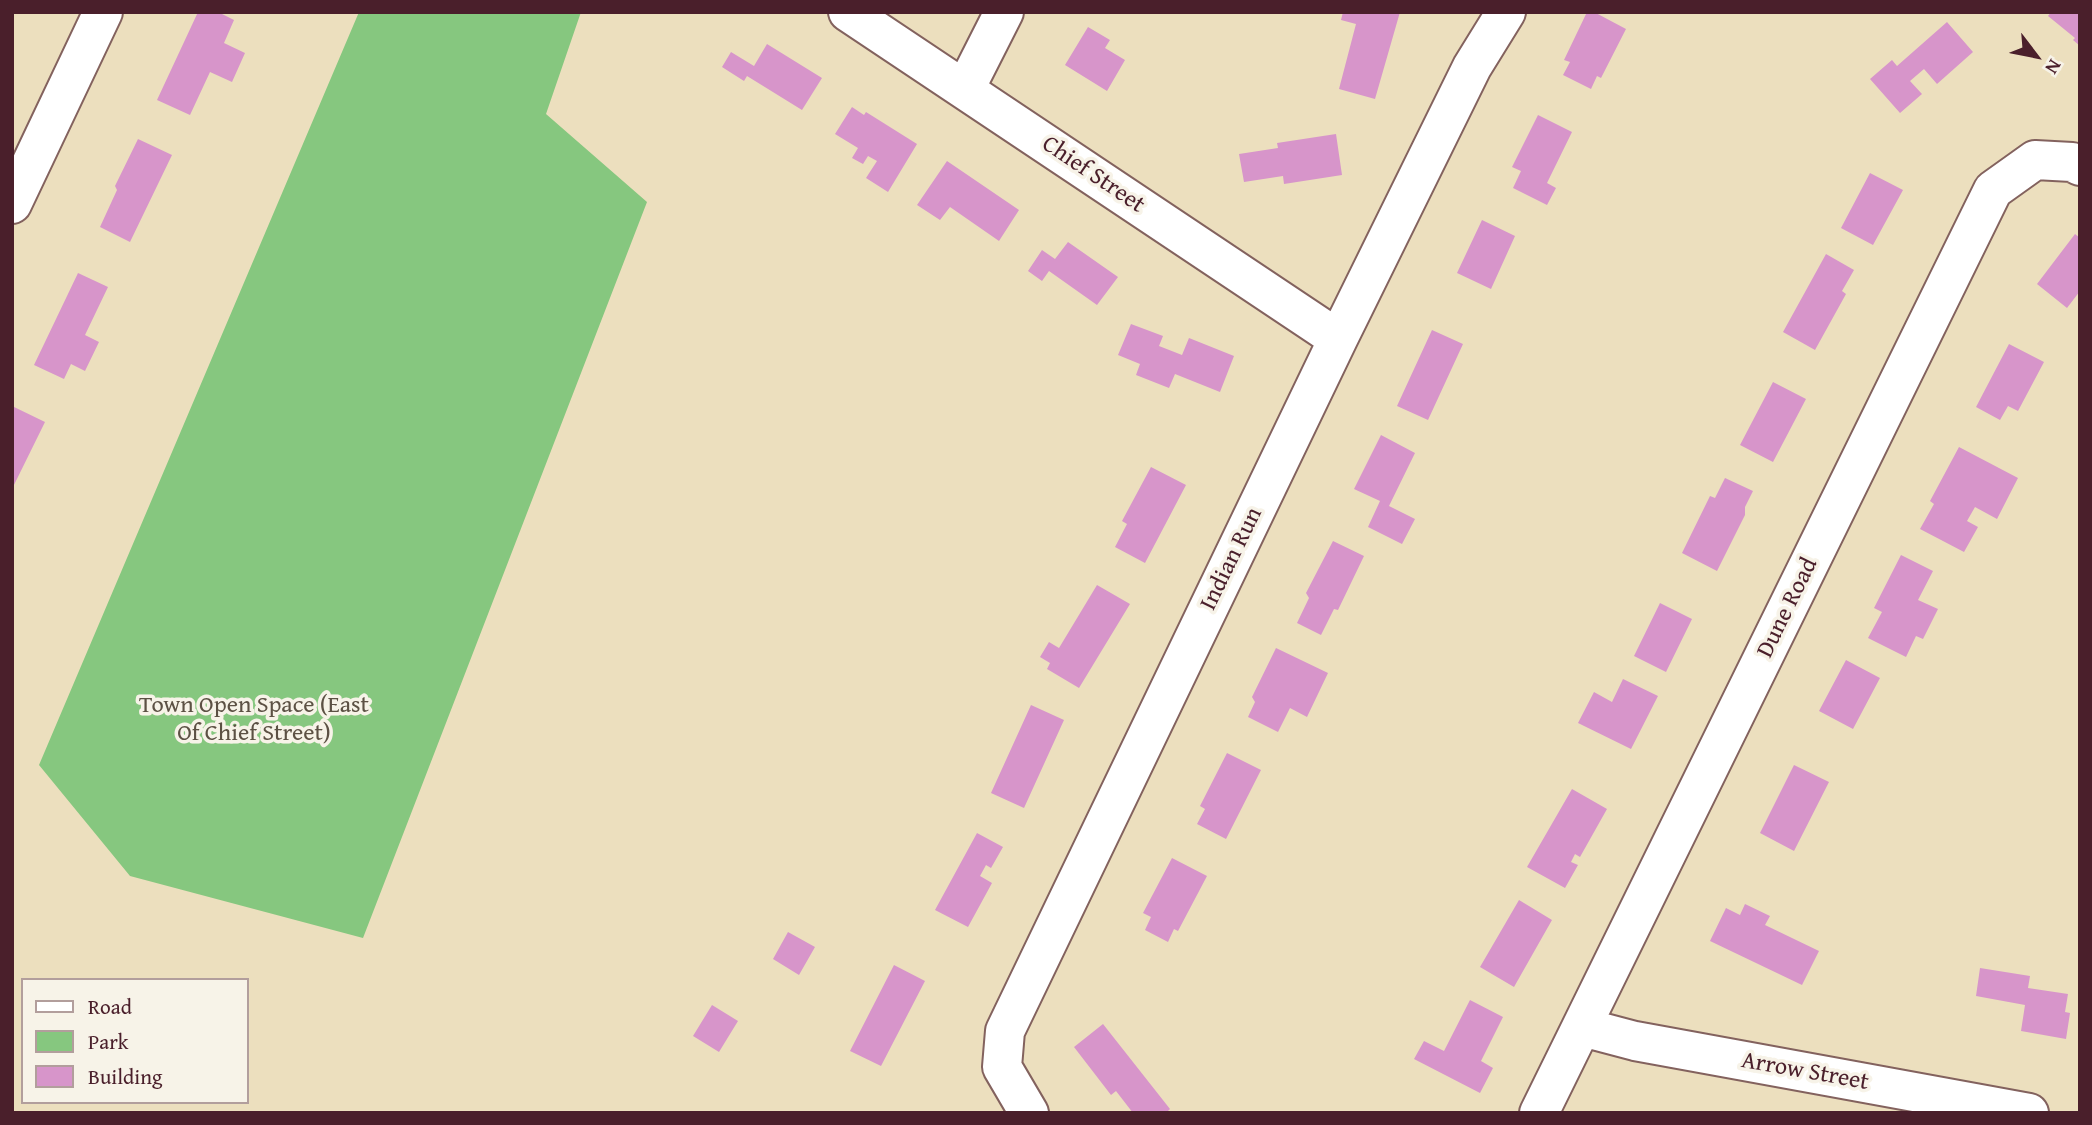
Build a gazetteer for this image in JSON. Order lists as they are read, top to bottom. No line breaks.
{"streets":{"street":["Chief Street","Indian Run","Dune Road","Arrow Street"]},"crossings":[["Chief Street","Indian Run"],["Dune Road","Arrow Street"]],"parks":["Town Open Space (East Of Chief Street)"],"legend":["Road","Park","Building"],"north":"bottom right"}
